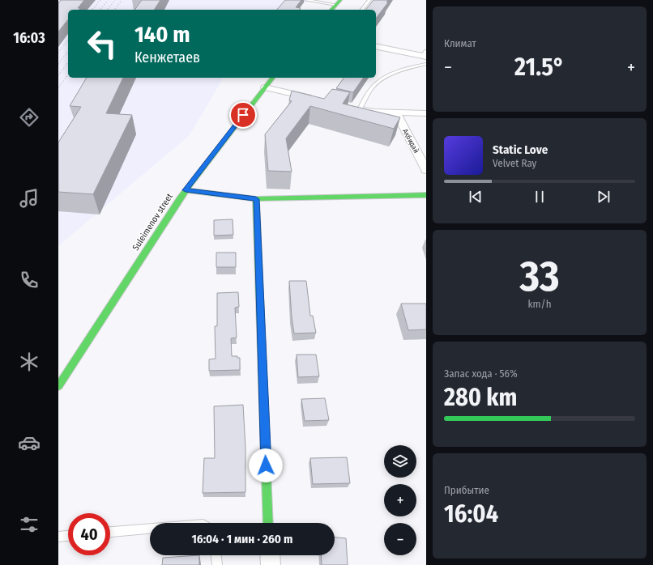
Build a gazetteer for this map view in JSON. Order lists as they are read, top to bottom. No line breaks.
{"streets":{"street":["Ақбидай","Suleimenov street"]},"page":{"tabs":"16:03","tile":["Климат",["33","km/h"],["Запас хода · 56%","280 km"],["Прибытие","16:04"]],"turn":["140 m","Кенжетаев"],"heat":["−","21.5°","+"],"song":["Static Love","Velvet Ray"],"map_buttons":["+","−"],"limit":"40","trip":"16:04 · 1 мин · 260 m"}}
